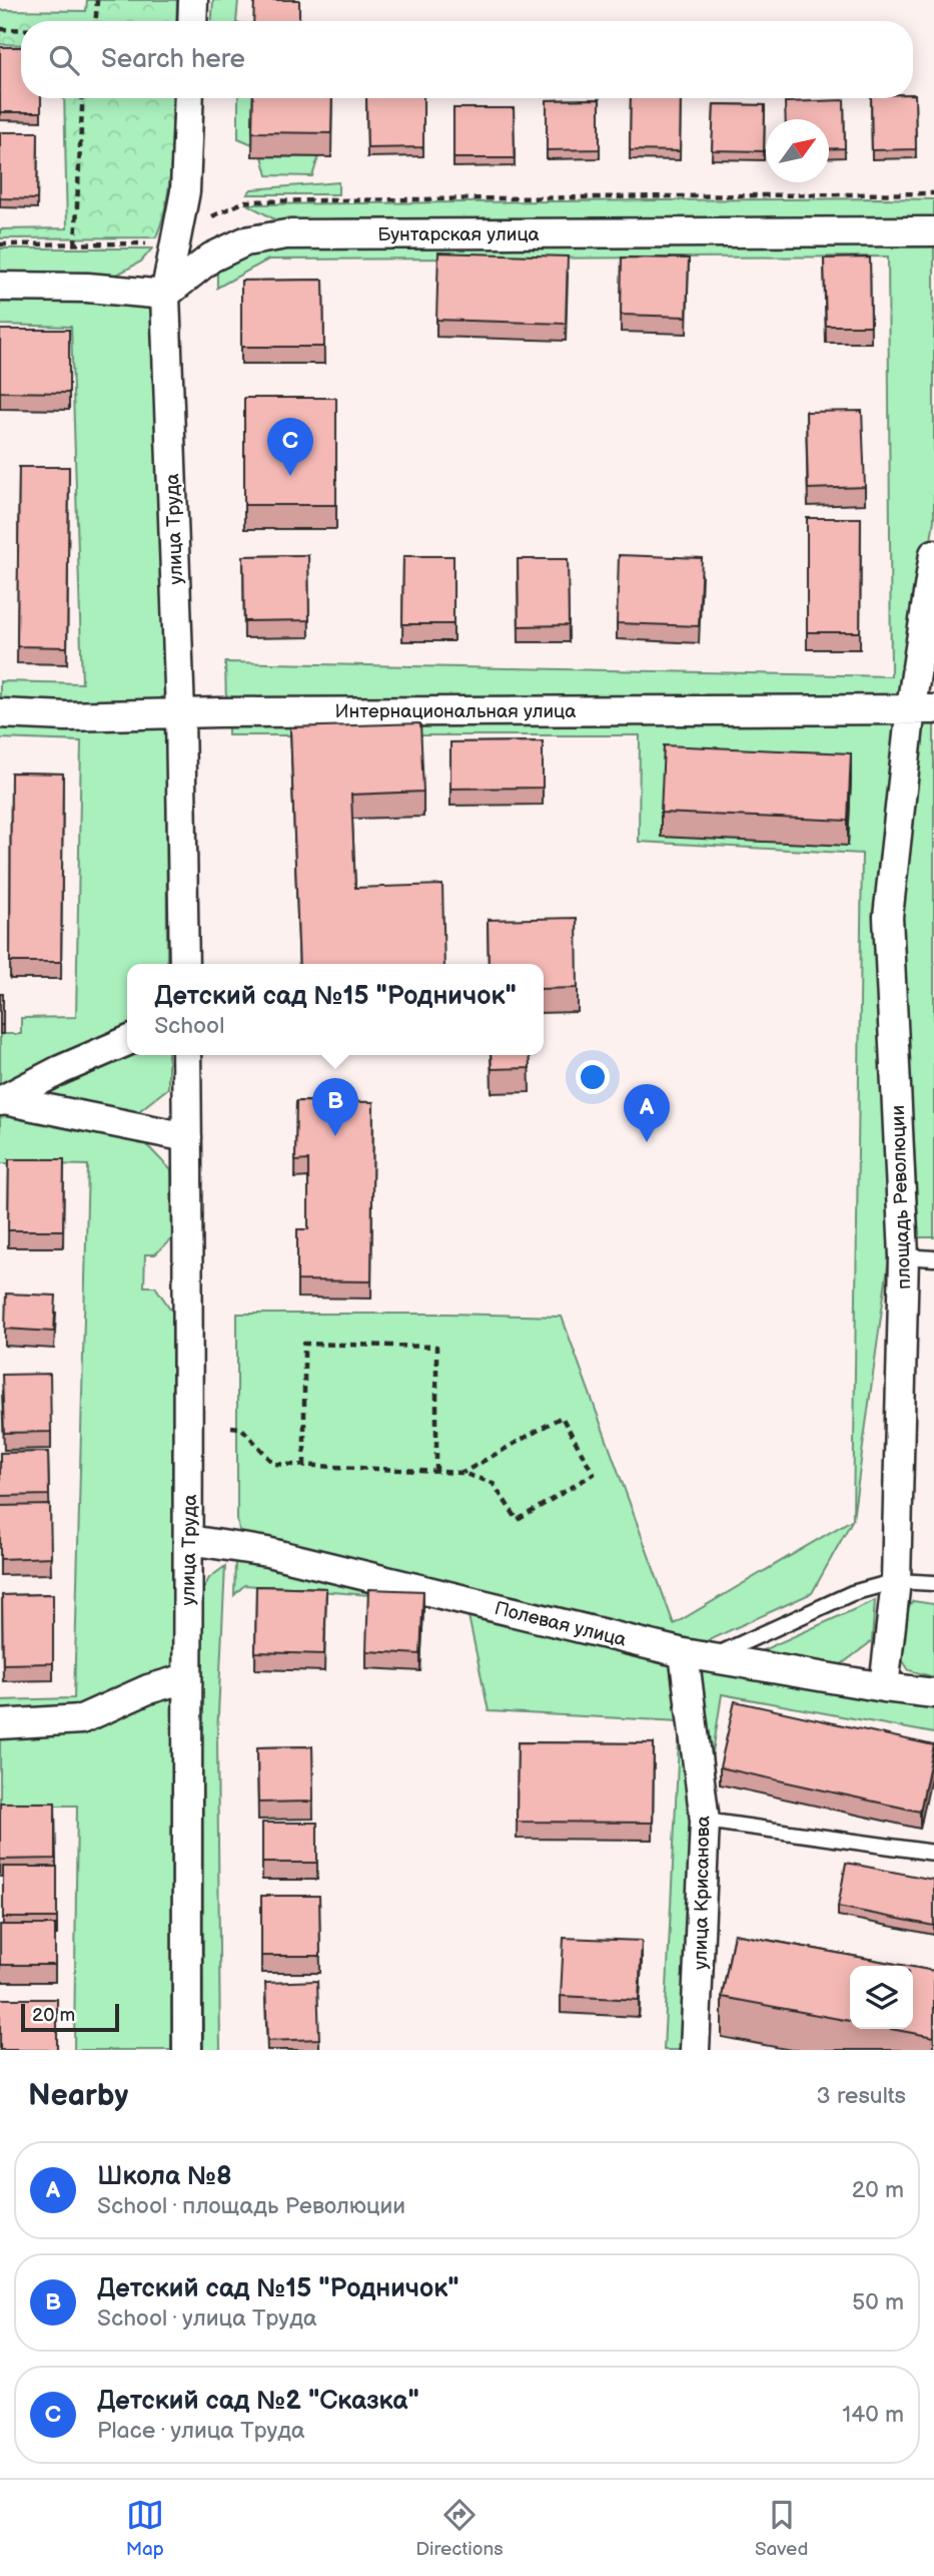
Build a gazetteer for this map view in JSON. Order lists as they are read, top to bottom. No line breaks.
{"streets":{"street":["Бунтарская улица","улица Труда","Интернациональная улица","площадь Революции","Полевая улица","улица Крисанова"]},"crossings":[["Бунтарская улица","улица Труда"],["улица Труда","Интернациональная улица"],["улица Труда","Полевая улица"],["Интернациональная улица","площадь Революции"],["площадь Революции","Полевая улица"],["Полевая улица","улица Крисанова"]],"scale_bar":"20 m","north":"top right","page":{"search":"Search here","pins":["C","B","A"],"popup":["Детский сад №15 \"Родничок\"","School"],"scale":"20 m","heading":["Nearby","3 results"],"list":[{"mark":"A","name":"Школа №8","note":"School · площадь Революции","value":"20 m"},{"mark":"B","name":"Детский сад №15 \"Родничок\"","note":"School · улица Труда","value":"50 m"},{"mark":"C","name":"Детский сад №2 \"Сказка\"","note":"Place · улица Труда","value":"140 m"}],"nav":["Map","Directions","Saved"]}}
